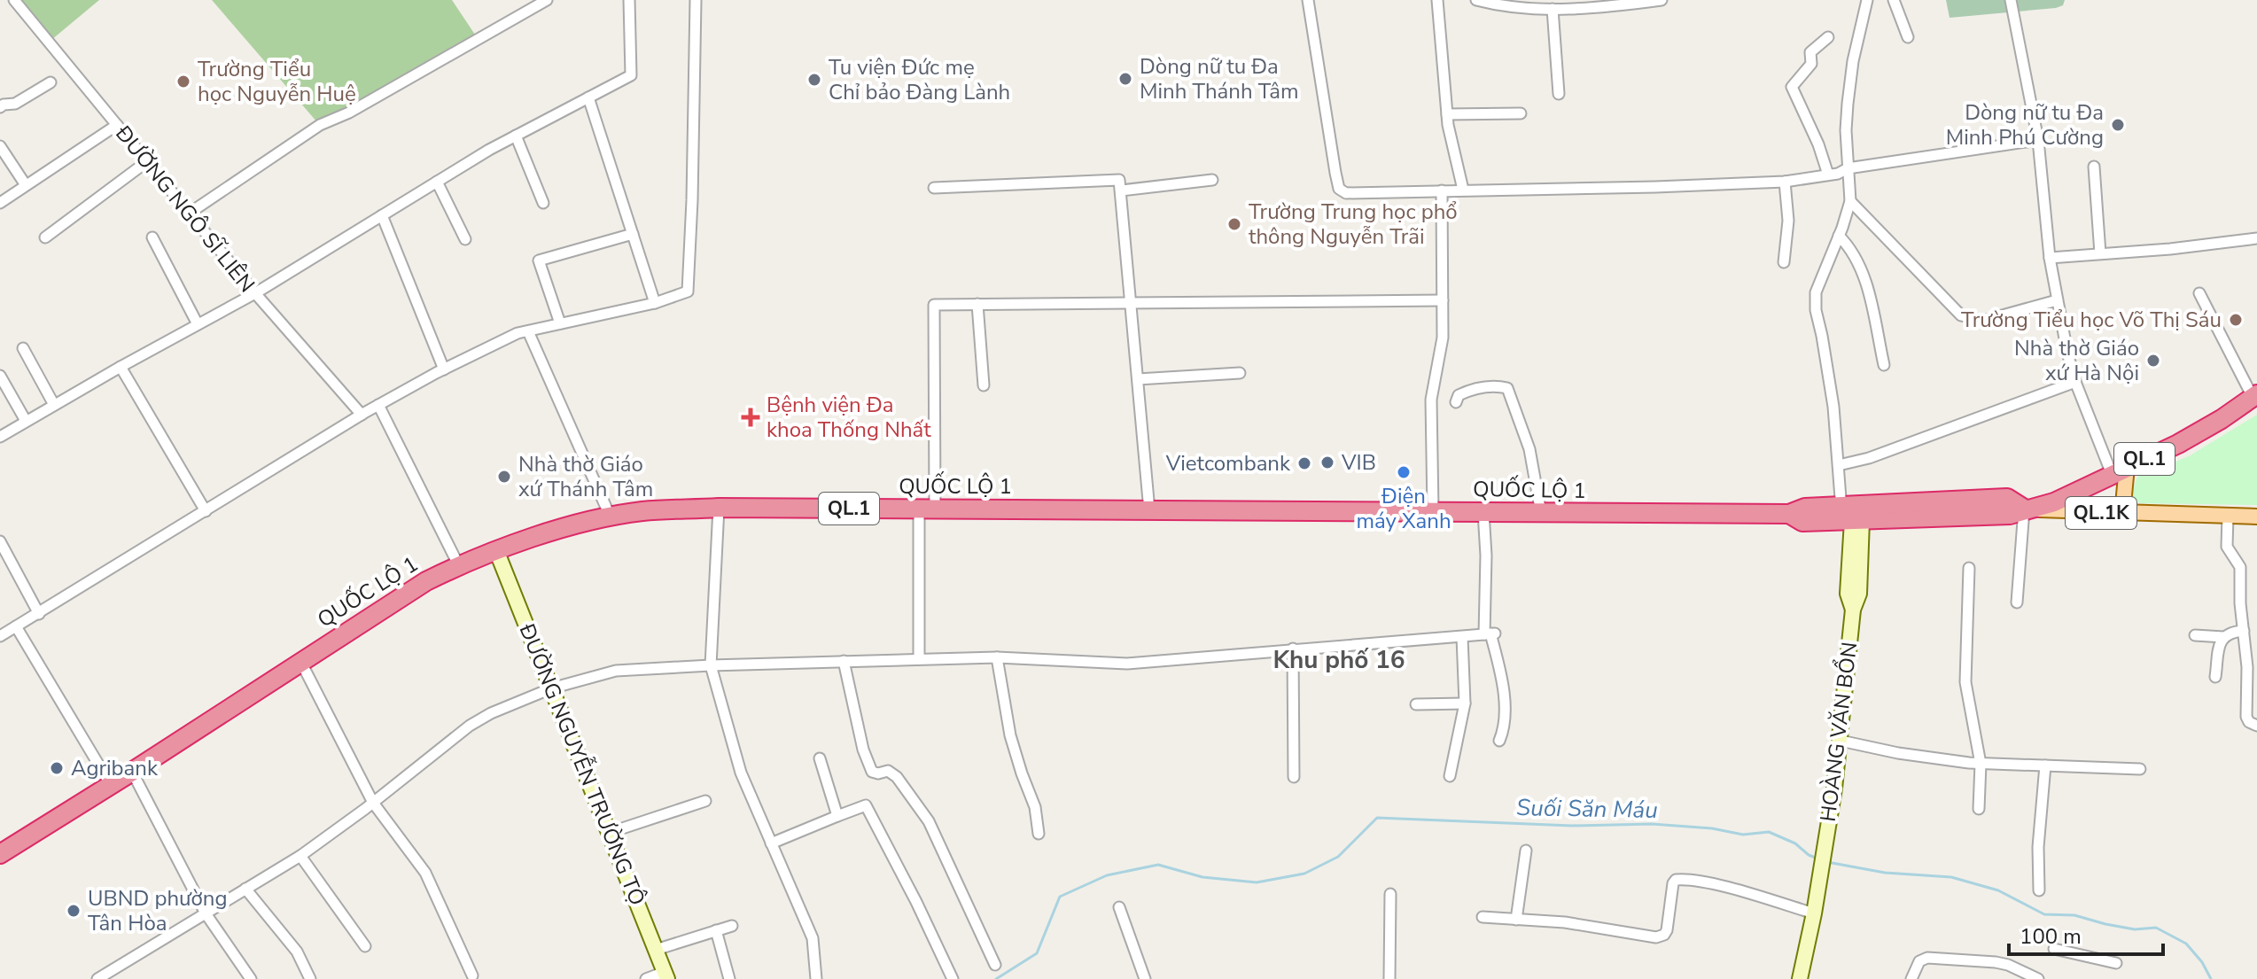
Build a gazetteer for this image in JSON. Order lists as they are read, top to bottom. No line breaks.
{"streets":{"highway":["QL.1","QUỐC LỘ 1"],"main road":["QL.1K","HOÀNG VĂN BỔN","ĐƯỜNG NGUYỄN TRƯỜNG TỘ"],"street":["ĐƯỜNG NGÔ SĨ LIÊN"]},"crossings":[["QL.1","QUỐC LỘ 1"],["QL.1","QL.1K"],["QUỐC LỘ 1","QL.1K"],["QUỐC LỘ 1","HOÀNG VĂN BỔN"],["QUỐC LỘ 1","ĐƯỜNG NGUYỄN TRƯỜNG TỘ"]],"districts":["Khu phố 16"],"water":["Suối Săn Máu"],"places":{"other":["Dòng nữ tu Đa Minh Thánh Tâm","Tu viện Đức mẹ Chỉ bảo Đàng Lành","Trường Tiểu học Nguyễn Huệ","Dòng nữ tu Đa Minh Phú Cường","Trường Trung học phổ thông Nguyễn Trãi","Trường Tiểu học Võ Thị Sáu","Nhà thờ Giáo xứ Hà Nội","VIB","Vietcombank","Điện máy Xanh","Nhà thờ Giáo xứ Thánh Tâm","Agribank","UBND phường Tân Hòa"],"health":["Bệnh viện Đa khoa Thống Nhất"]},"scale_bar":"100 m"}
